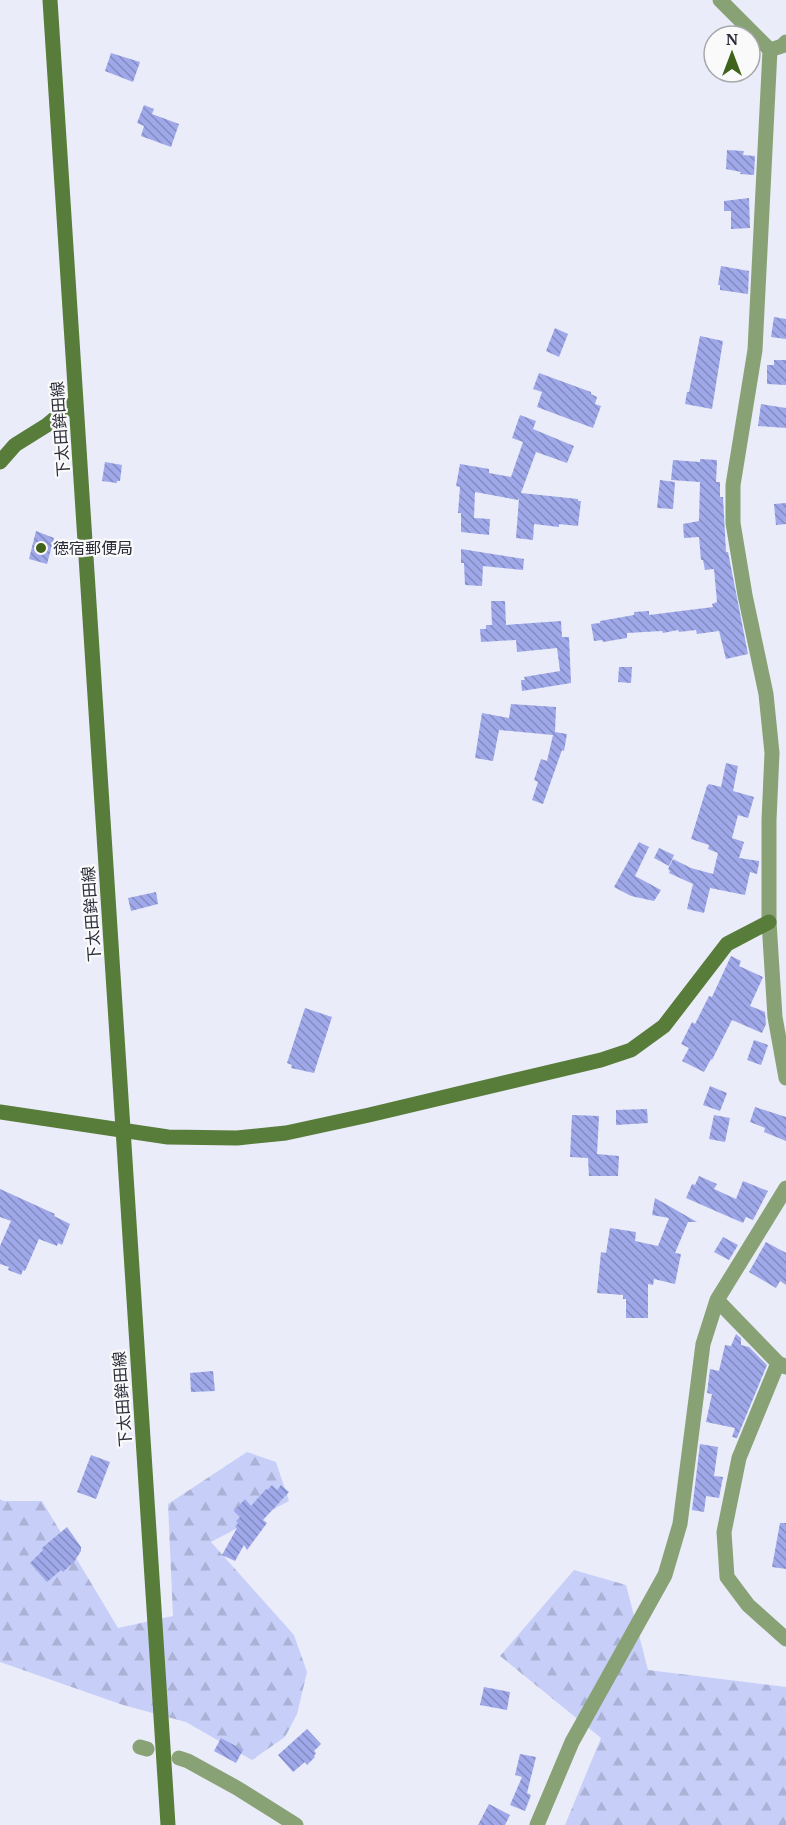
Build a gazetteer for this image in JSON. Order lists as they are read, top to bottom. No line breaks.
{"streets":{"main road":["下太田鉾田線"]},"places":["徳宿郵便局"],"north":"top"}
